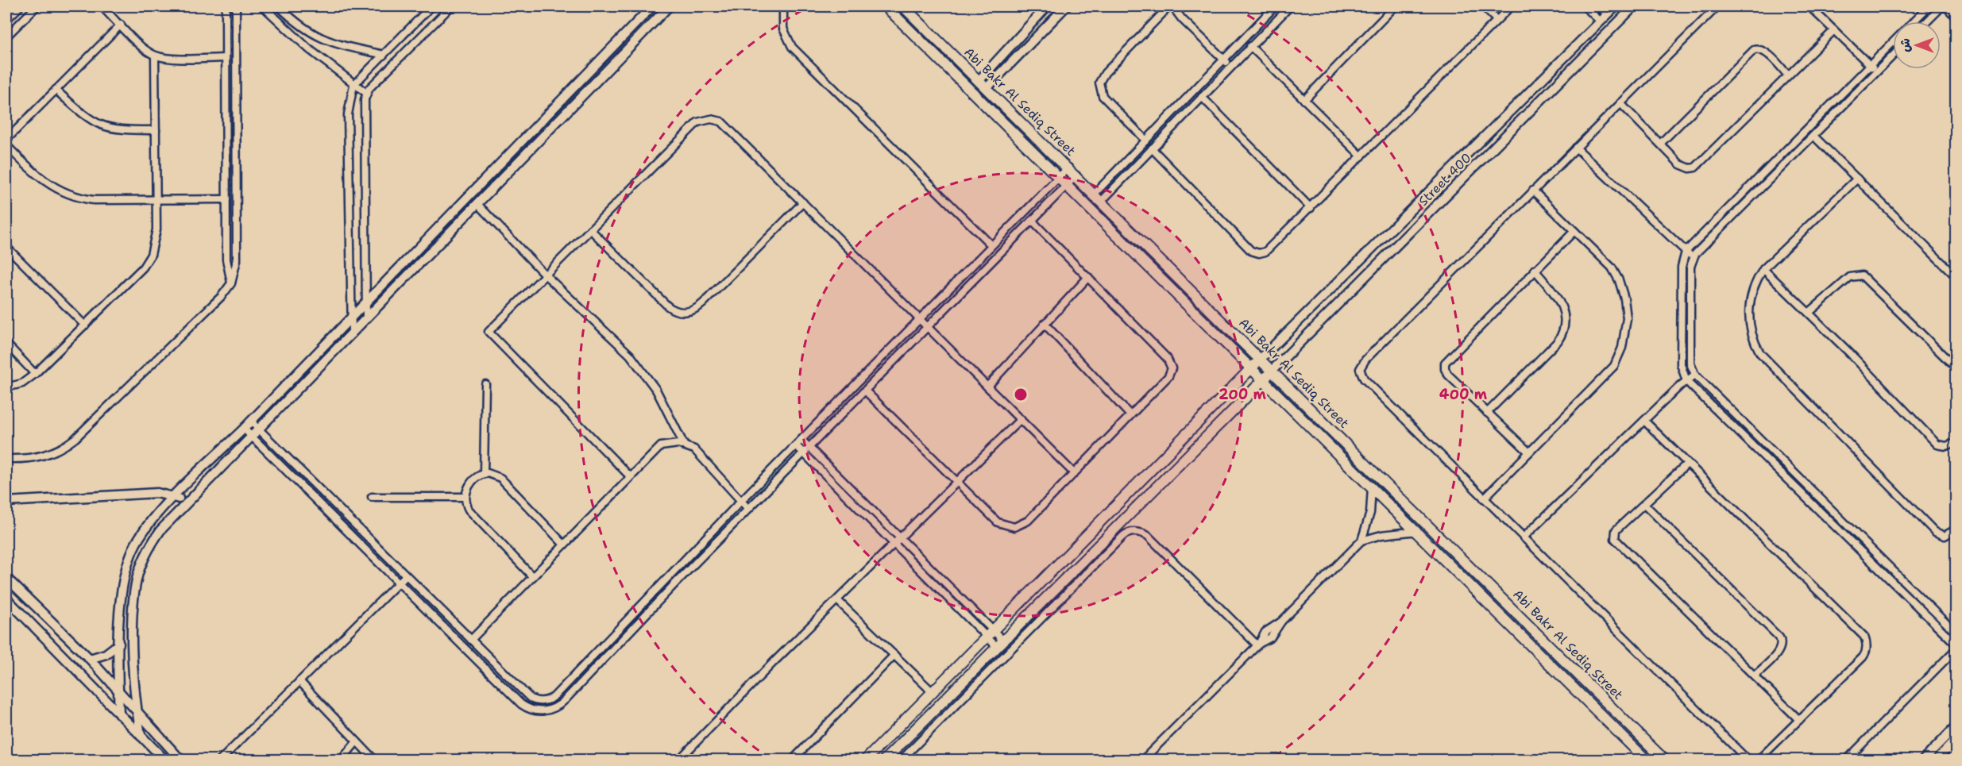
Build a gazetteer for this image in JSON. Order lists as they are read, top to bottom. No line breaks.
{"streets":{"main road":["Abi Bakr Al Sediq Street"],"street":["Street 400"]},"crossings":[["Abi Bakr Al Sediq Street","Street 400"]],"north":"left","rings":["200 m","400 m"]}
